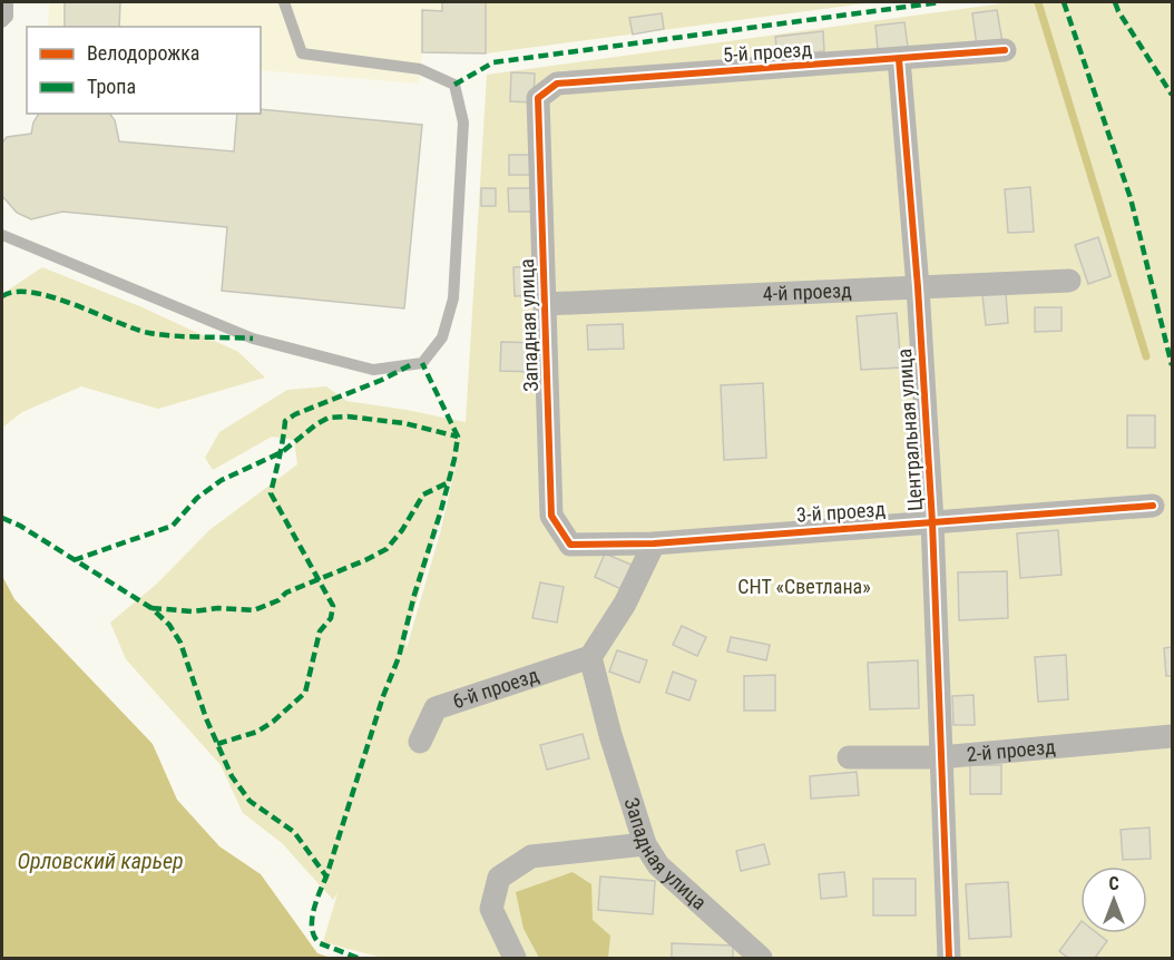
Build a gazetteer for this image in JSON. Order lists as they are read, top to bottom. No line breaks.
{"streets":{"street":["5-й проезд","4-й проезд","Западная улица","Центральная улица","3-й проезд","6-й проезд","2-й проезд"]},"crossings":[["5-й проезд","Западная улица"],["5-й проезд","Центральная улица"],["4-й проезд","Западная улица"],["4-й проезд","Центральная улица"],["Западная улица","3-й проезд"],["Западная улица","6-й проезд"],["Центральная улица","3-й проезд"],["Центральная улица","2-й проезд"]],"water":["Орловский карьер"],"parks":["СНТ «Светлана»"],"legend":["Велодорожка","Тропа"],"north":"top"}
